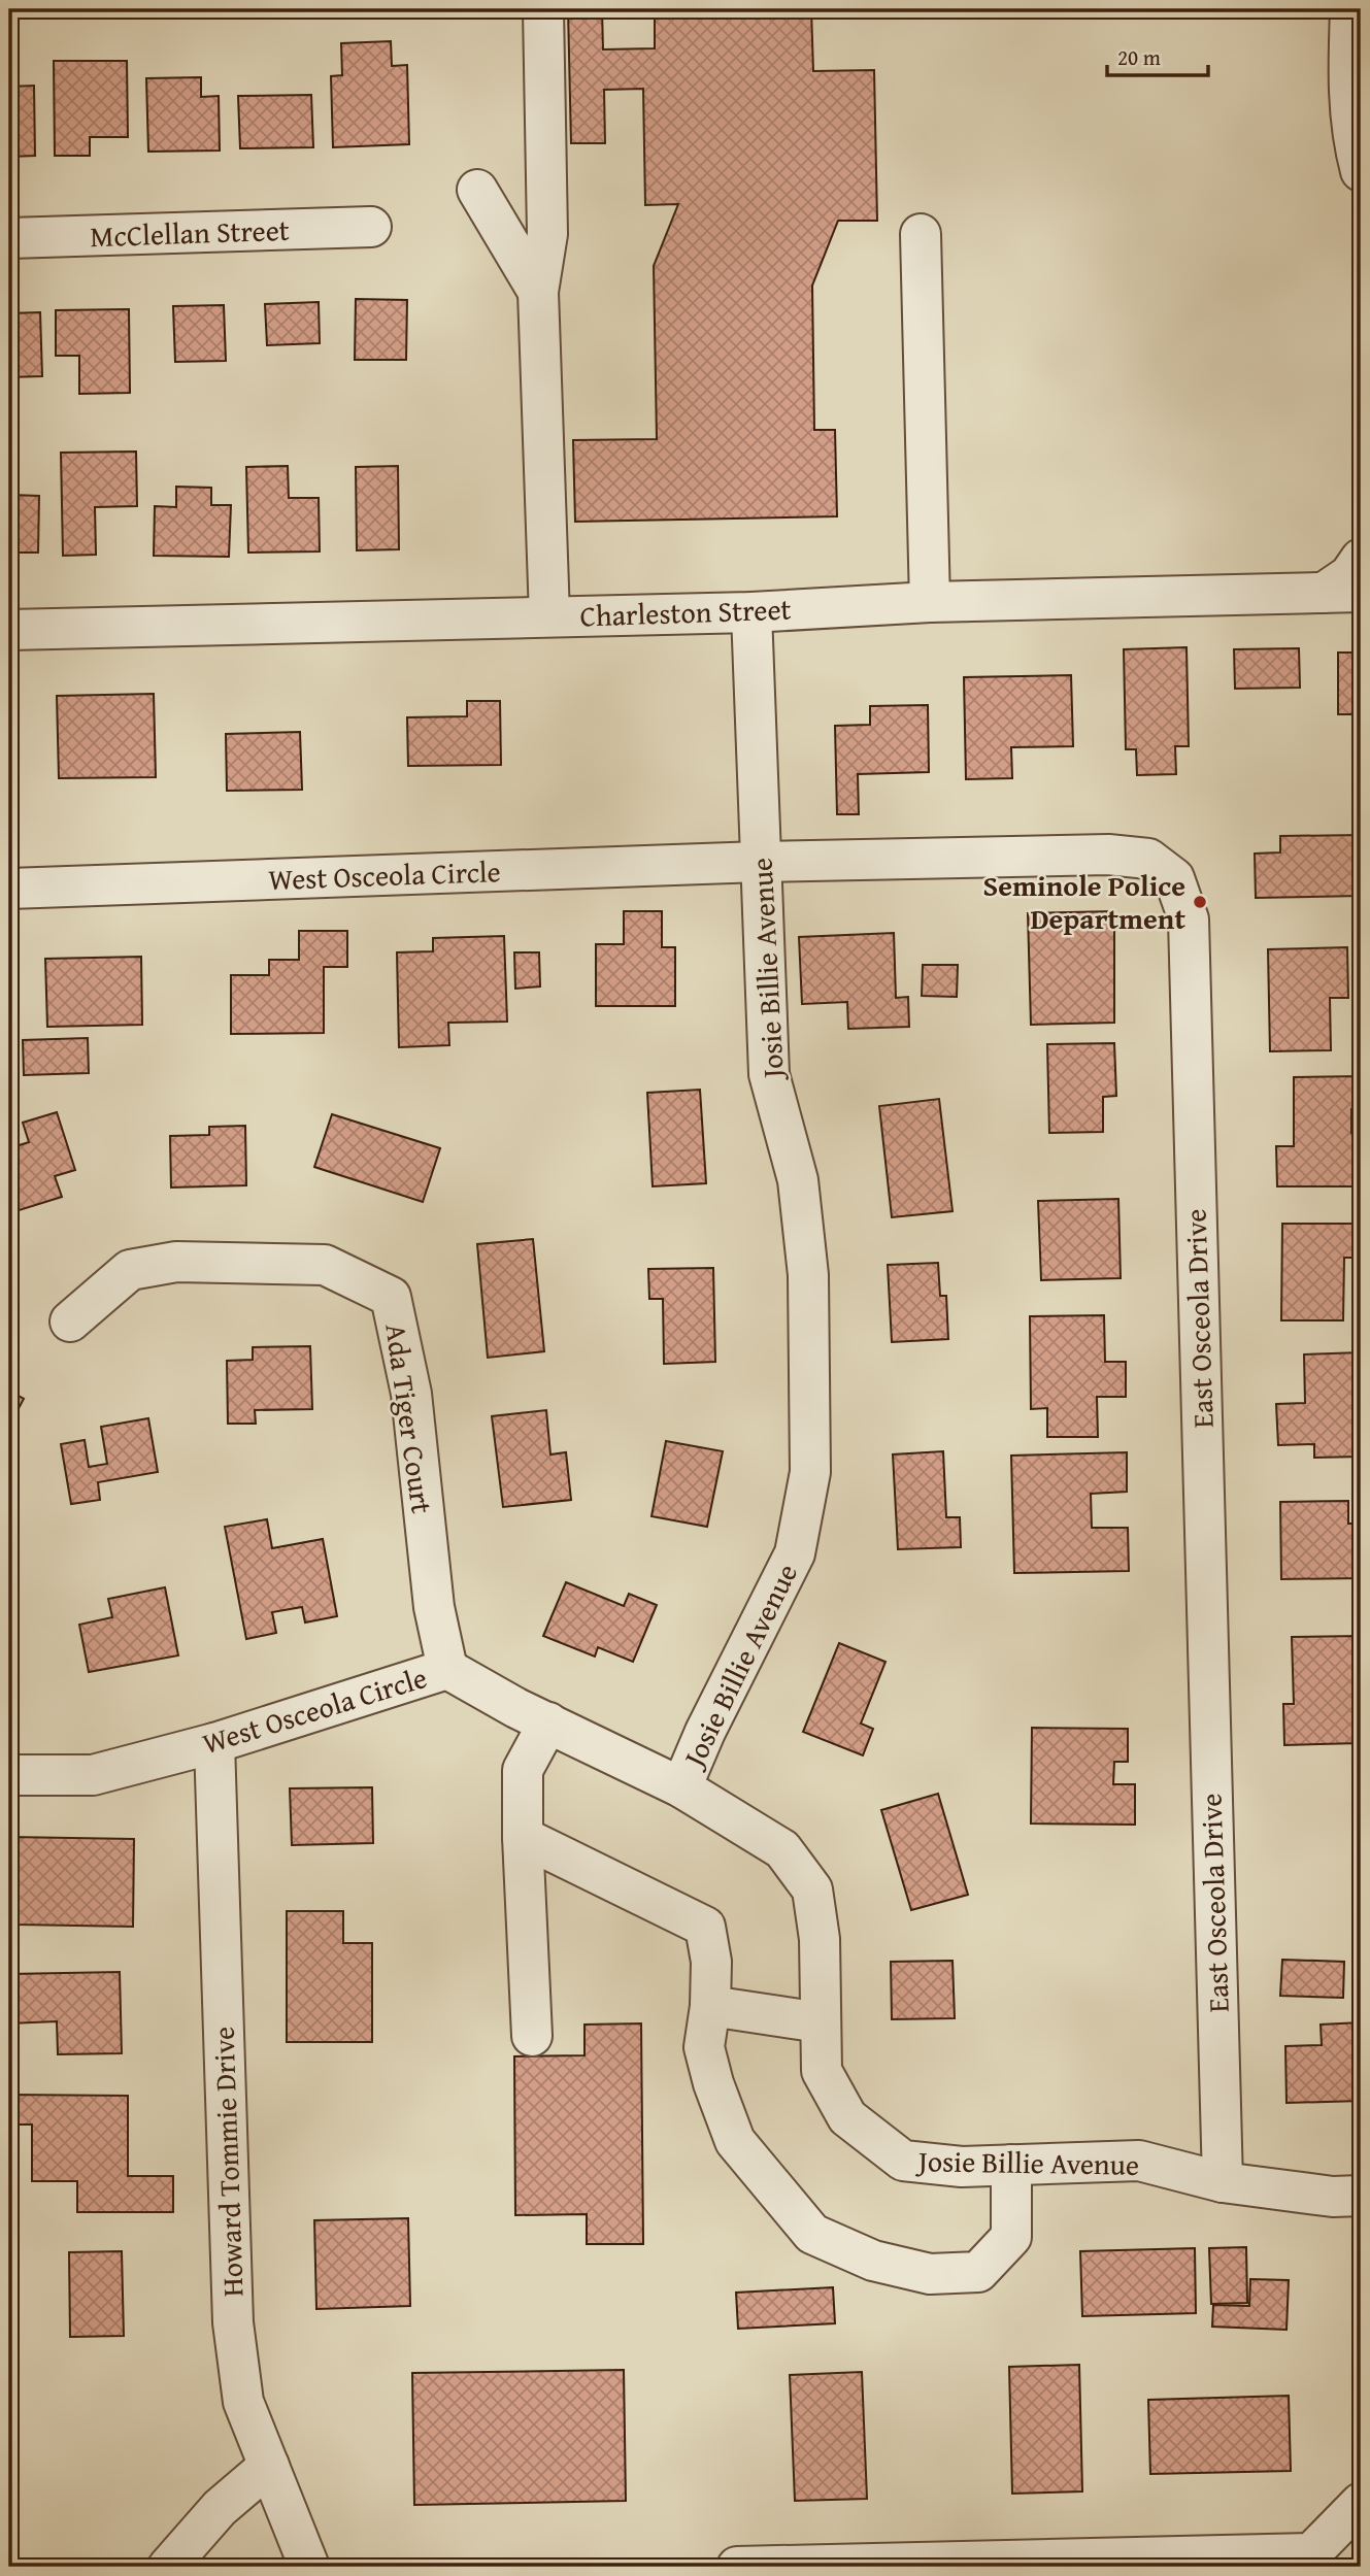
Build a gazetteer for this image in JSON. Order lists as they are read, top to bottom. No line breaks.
{"streets":{"street":["McClellan Street","Charleston Street","West Osceola Circle","Josie Billie Avenue","East Osceola Drive","Ada Tiger Court","Howard Tommie Drive"]},"crossings":[["Charleston Street","Josie Billie Avenue"],["West Osceola Circle","Josie Billie Avenue"],["West Osceola Circle","East Osceola Drive"],["West Osceola Circle","Ada Tiger Court"],["West Osceola Circle","Howard Tommie Drive"],["Josie Billie Avenue","East Osceola Drive"]],"places":["Seminole Police Department"],"scale_bar":"20 m"}
